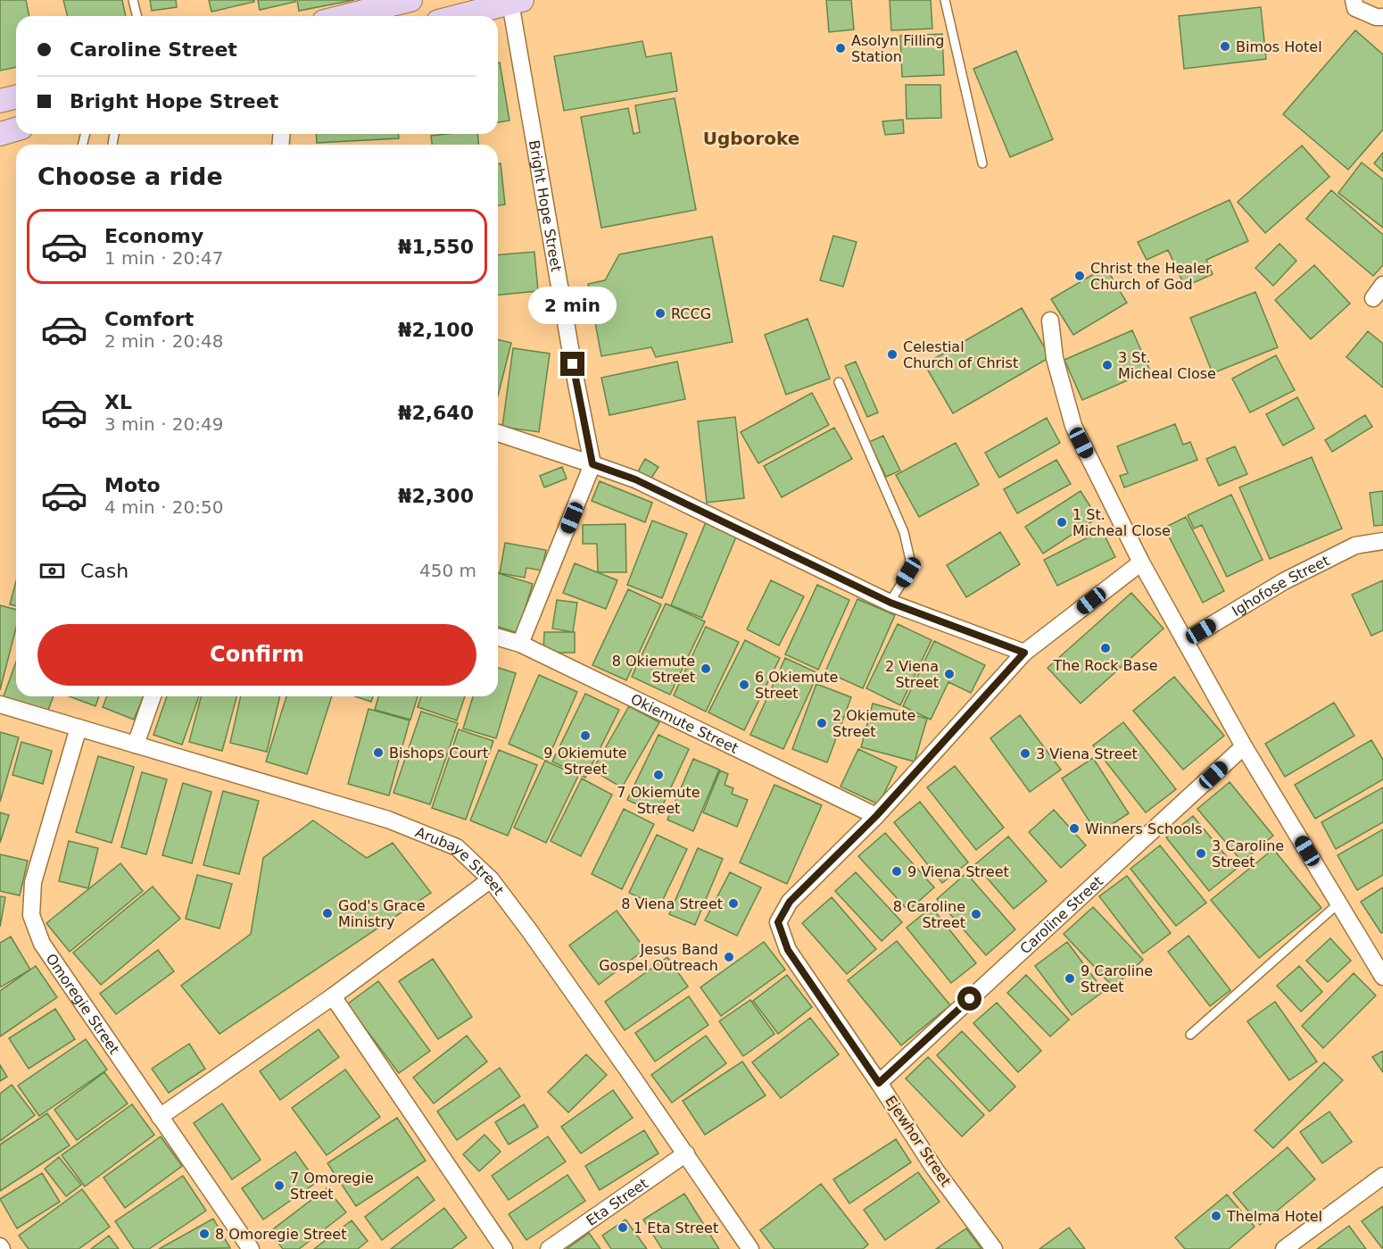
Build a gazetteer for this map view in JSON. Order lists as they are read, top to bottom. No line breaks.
{"streets":{"street":["Bright Hope Street","Ighofose Street","Okiemute Street","Arubaye Street","Caroline Street","Omoregie Street","Ejewhor Street","Eta Street"]},"crossings":[["Okiemute Street","Ejewhor Street"],["Arubaye Street","Omoregie Street"],["Arubaye Street","Eta Street"],["Caroline Street","Ejewhor Street"]],"districts":["Ugboroke"],"places":["Bimos Hotel","Asolyn Filling Station","Christ the Healer Church of God","RCCG","Celestial Church of Christ","3 St. Micheal Close","1 St. Micheal Close","The Rock Base","8 Okiemute Street","2 Viena Street","6 Okiemute Street","2 Okiemute Street","9 Okiemute Street","Bishops Court","3 Viena Street","7 Okiemute Street","Winners Schools","3 Caroline Street","9 Viena Street","8 Viena Street","God's Grace Ministry","8 Caroline Street","Jesus Band Gospel Outreach","9 Caroline Street","7 Omoregie Street","Thelma Hotel","1 Eta Street","8 Omoregie Street"],"page":{"banner":["Caroline Street","Bright Hope Street"],"heading":"Choose a ride","list":[{"name":"Economy","note":"1 min · 20:47","value":"₦1,550"},{"name":"Comfort","note":"2 min · 20:48","value":"₦2,100"},{"name":"XL","note":"3 min · 20:49","value":"₦2,640"},{"name":"Moto","note":"4 min · 20:50","value":"₦2,300"}],"bubble":"2 min","pay":["Cash","450 m"],"buttons":"Confirm"}}
